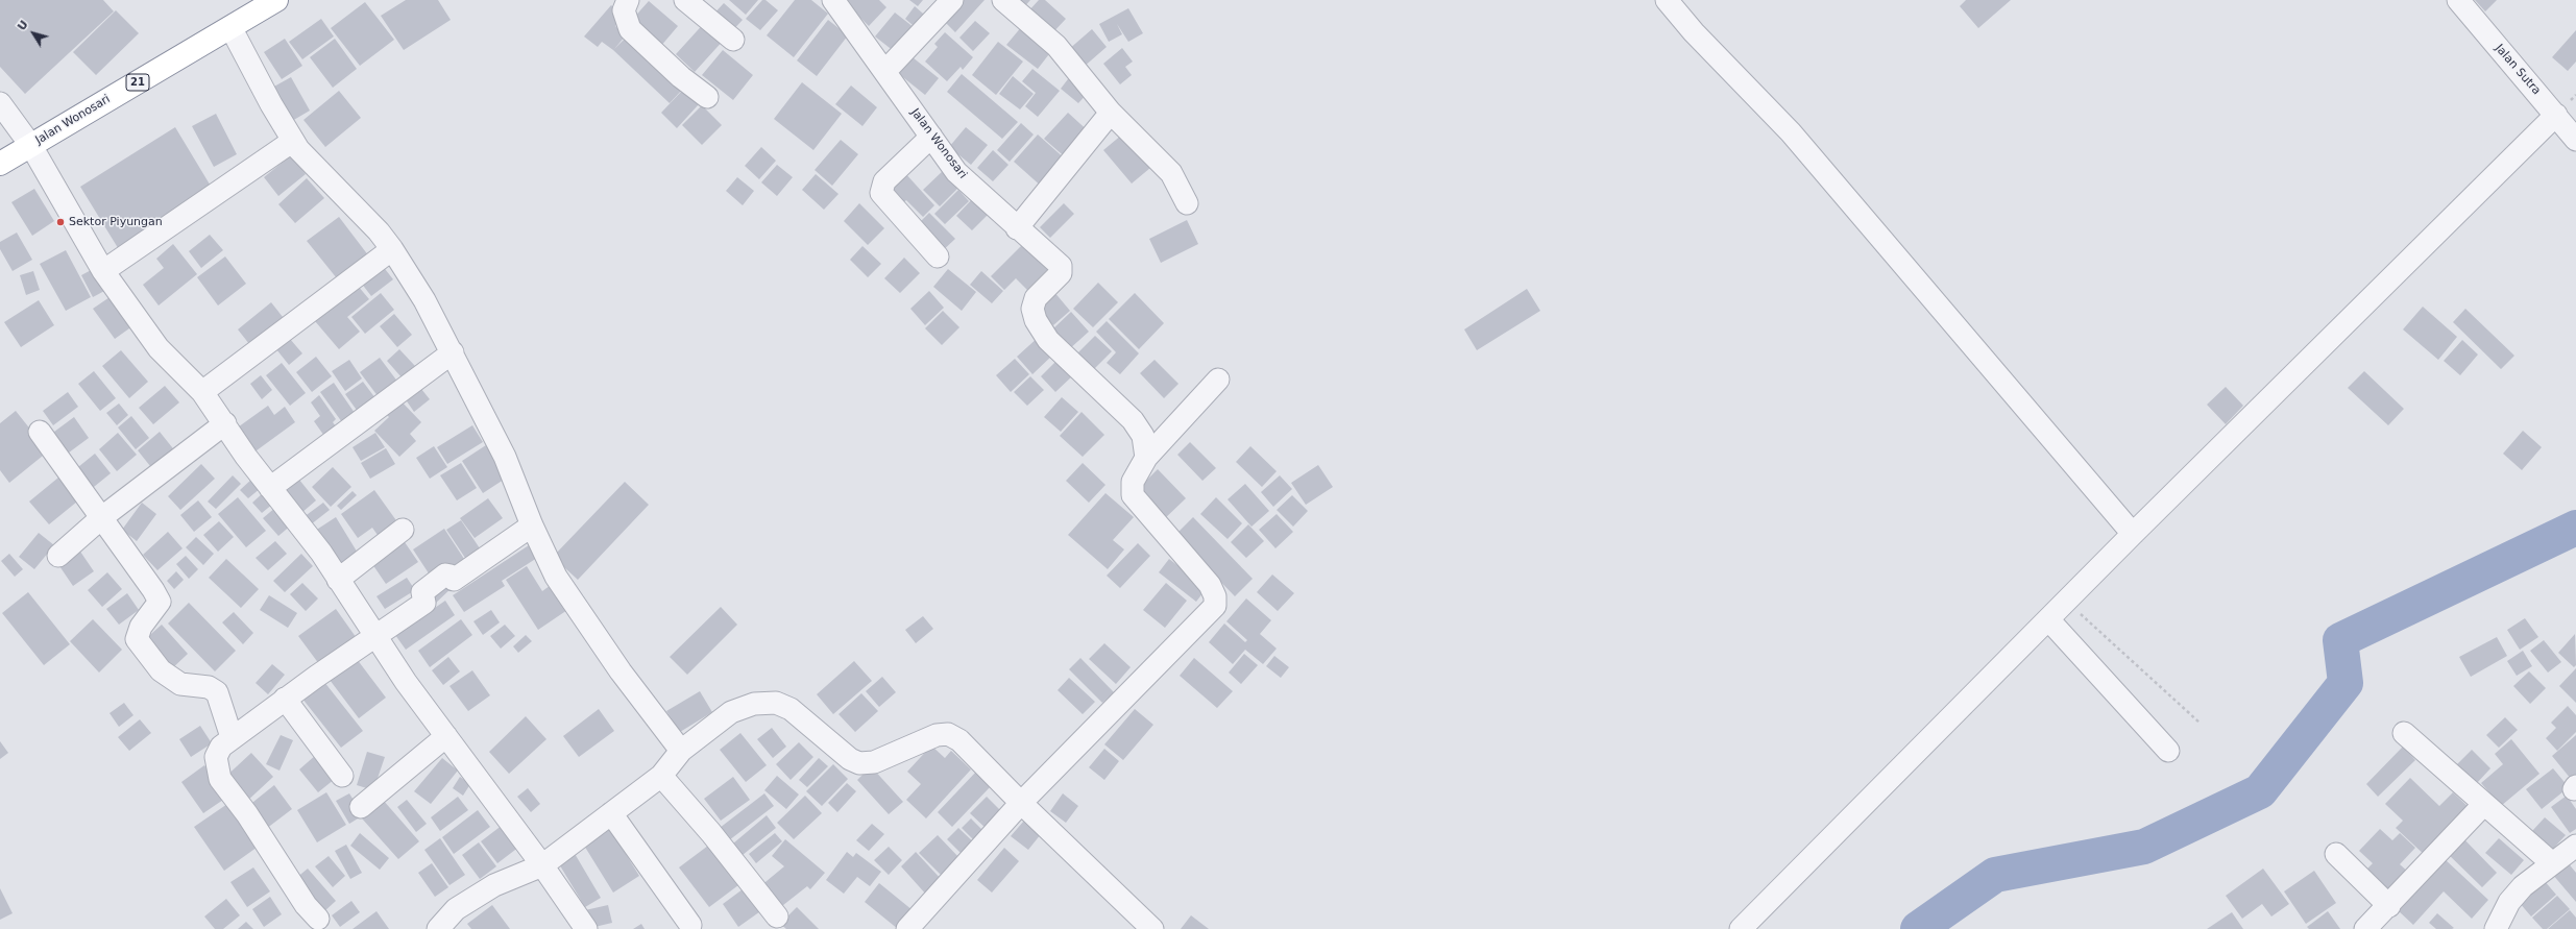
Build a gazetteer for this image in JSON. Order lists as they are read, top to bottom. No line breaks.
{"streets":{"highway":["21","Jalan Wonosari"],"street":["Jalan Sutra"]},"places":["Sektor Piyungan"],"north":"top left"}
